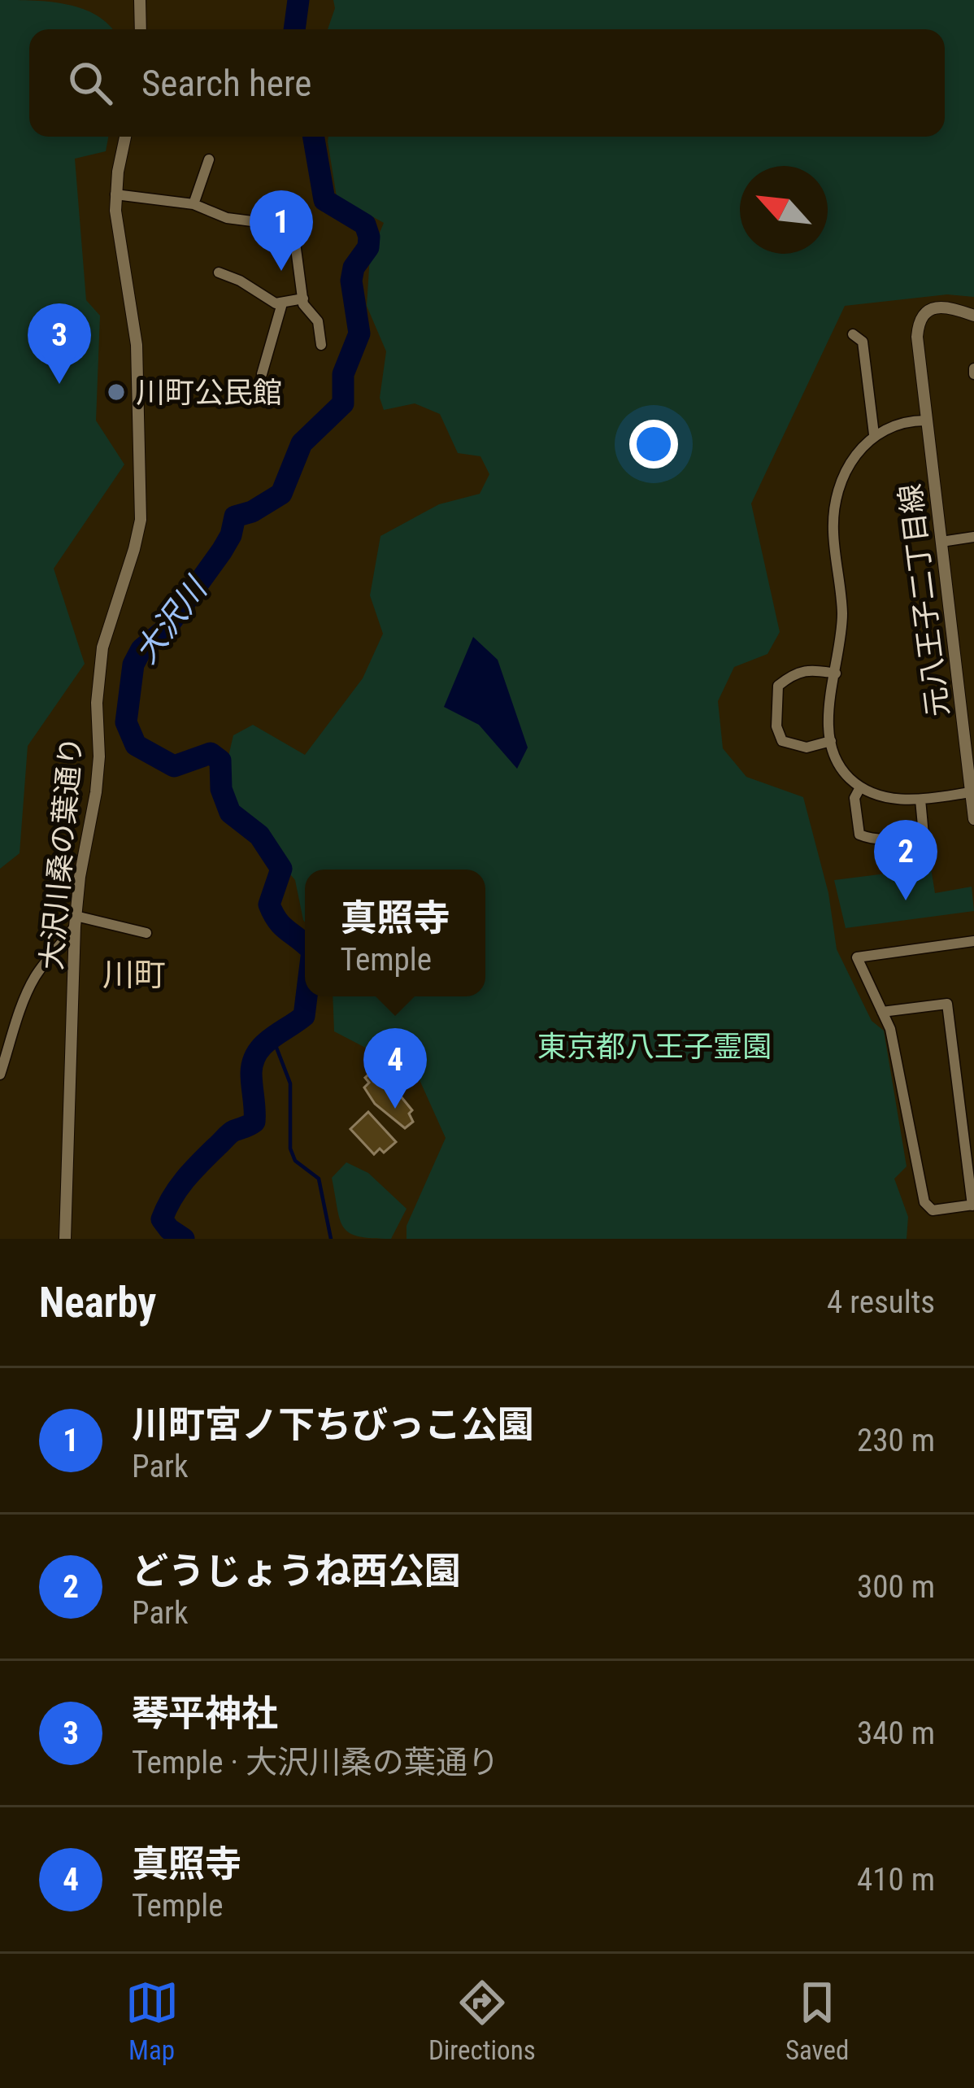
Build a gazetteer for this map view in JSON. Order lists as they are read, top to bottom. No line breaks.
{"streets":{"street":["元八王子二丁目線","大沢川桑の葉通り"]},"districts":["川町"],"water":["大沢川"],"parks":["東京都八王子霊園"],"places":["川町公民館"],"north":"top left","page":{"search":"Search here","pins":["1","3","2","4"],"popup":["真照寺","Temple"],"heading":["Nearby","4 results"],"list":[{"mark":"1","name":"川町宮ノ下ちびっこ公園","note":"Park","value":"230 m"},{"mark":"2","name":"どうじょうね西公園","note":"Park","value":"300 m"},{"mark":"3","name":"琴平神社","note":"Temple · 大沢川桑の葉通り","value":"340 m"},{"mark":"4","name":"真照寺","note":"Temple","value":"410 m"}],"nav":["Map","Directions","Saved"]}}
